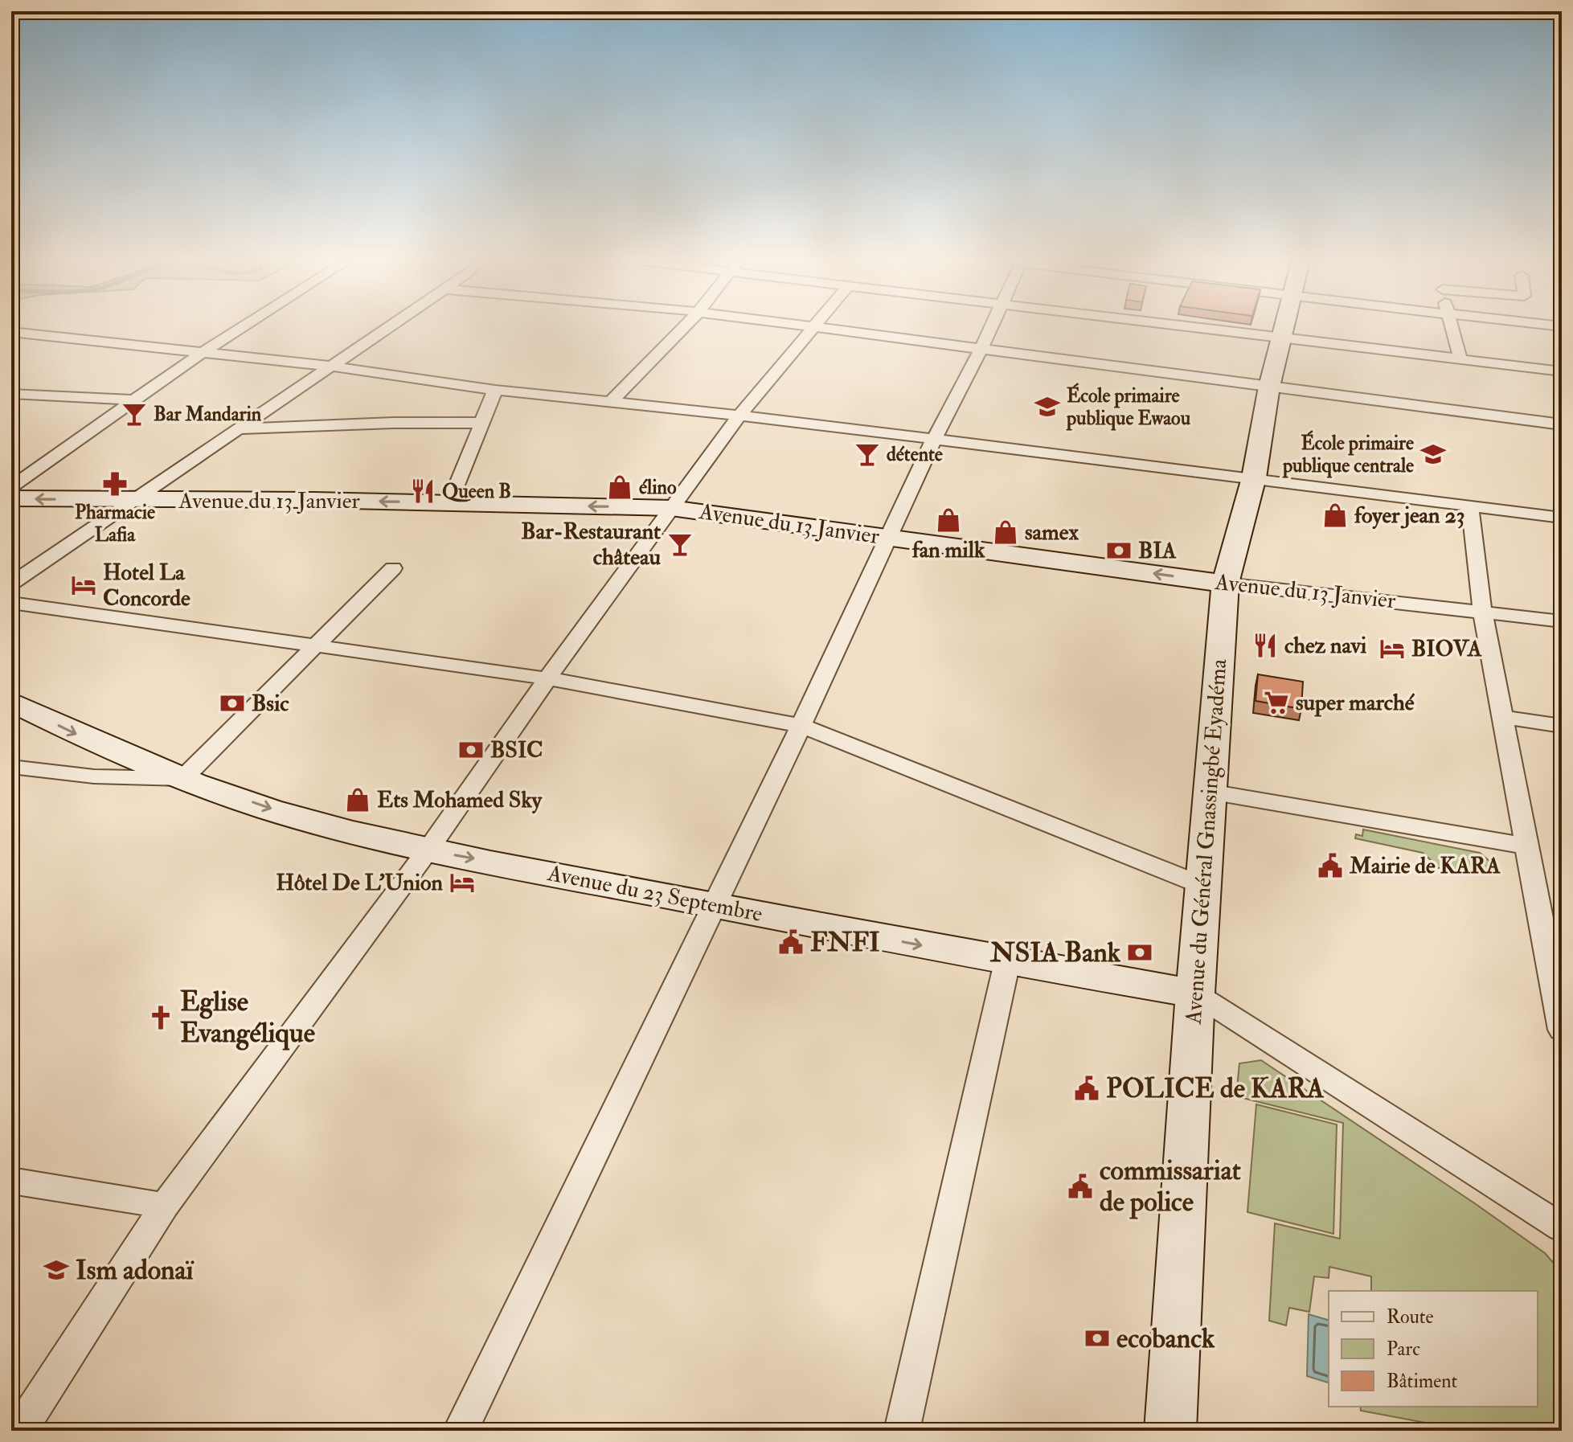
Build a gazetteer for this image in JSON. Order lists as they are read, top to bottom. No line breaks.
{"streets":{"main road":["Avenue du 13 Janvier","Avenue du Général Gnassingbé Eyadéma","Avenue du 23 Septembre"]},"crossings":[["Avenue du 13 Janvier","Avenue du Général Gnassingbé Eyadéma"],["Avenue du Général Gnassingbé Eyadéma","Avenue du 23 Septembre"]],"one_way":["Avenue du 13 Janvier","Avenue du 23 Septembre"],"places":{"school or university":["École primaire publique Ewaou","École primaire publique centrale","Ism adonaï"],"bar":["Bar Mandarin","détente","Bar-Restaurant château"],"pharmacy":["Pharmacie Lafia"],"shop":["élino","foyer jean 23","fan milk","samex","Ets Mohamed Sky"],"restaurant":["Queen B","chez navi"],"bank":["BIA","Bsic","BSIC","NSIA Bank","ecobanck"],"hotel":["Hotel La Concorde","BIOVA","Hôtel De L'Union"],"supermarket":["super marché"],"public building":["Mairie de KARA","FNFI","POLICE de KARA","commissariat de police"],"church":["Eglise Evangélique"]},"legend":["Route","Parc","Bâtiment"]}
